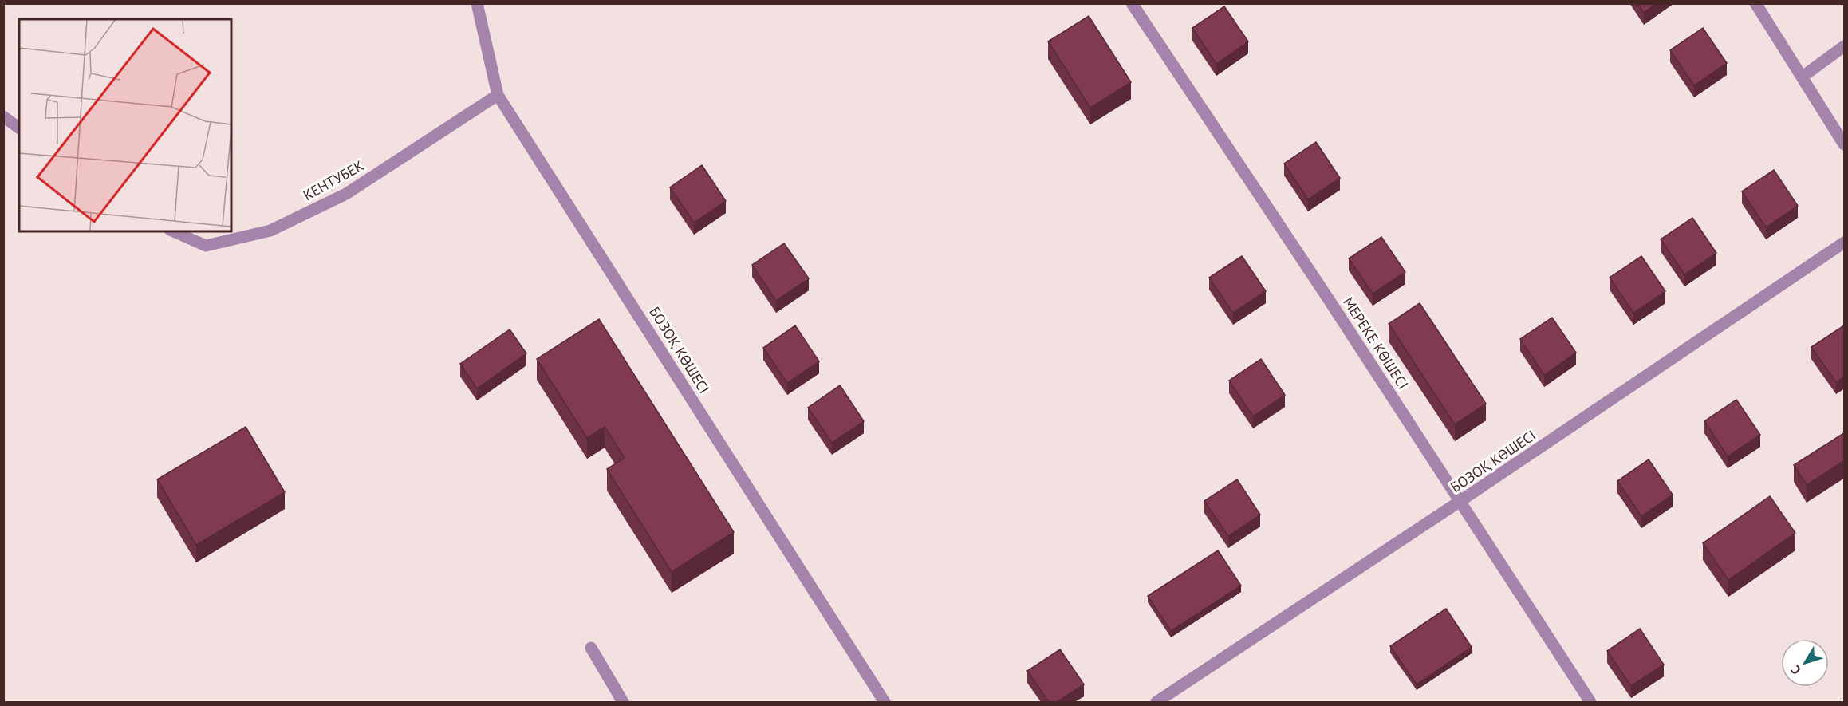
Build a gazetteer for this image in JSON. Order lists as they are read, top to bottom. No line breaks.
{"streets":{"street":["КЕНТУБЕК","МЕРЕКЕ КӨШЕСІ","БОЗОҚ КӨШЕСІ"]},"crossings":[["КЕНТУБЕК","БОЗОҚ КӨШЕСІ"],["МЕРЕКЕ КӨШЕСІ","БОЗОҚ КӨШЕСІ"]],"north":"bottom left"}
